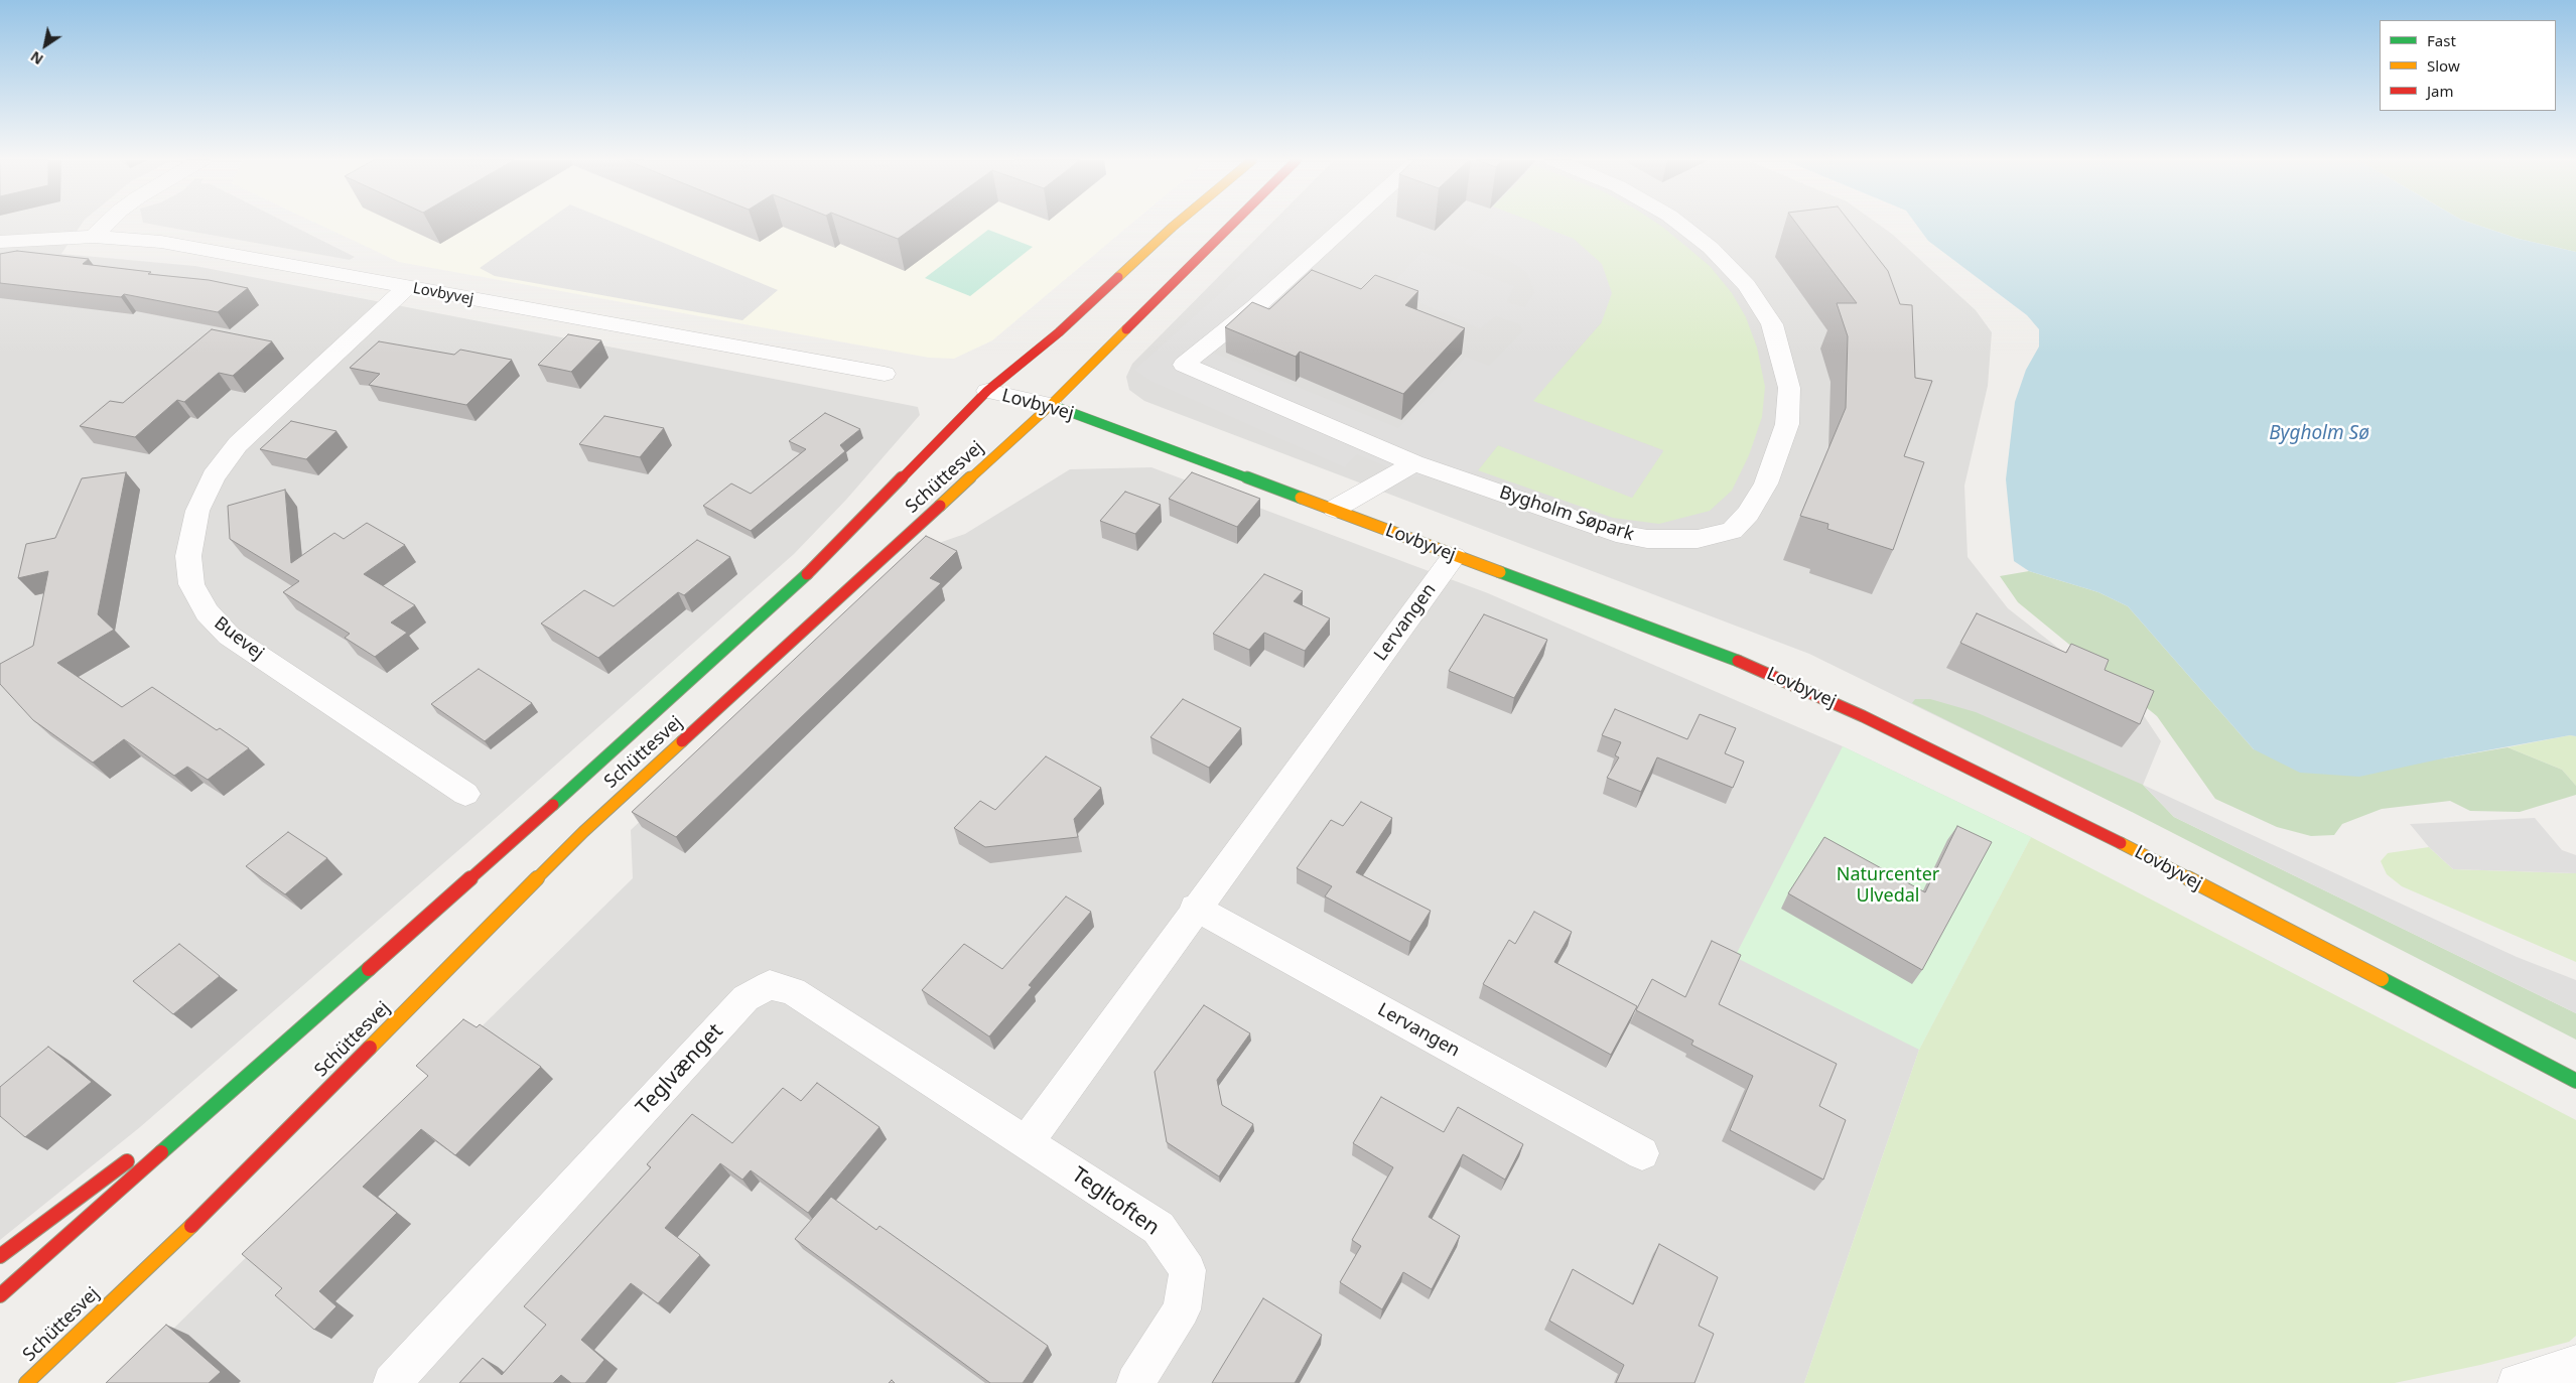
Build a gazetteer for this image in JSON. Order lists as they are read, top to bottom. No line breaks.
{"streets":{"main road":["Lovbyvej","Schüttesvej"],"street":["Bygholm Søpark","Lervangen","Buevej","Teglvænget","Tegltoften"]},"crossings":[["Lovbyvej","Schüttesvej"],["Lovbyvej","Lervangen"],["Lovbyvej","Buevej"],["Lervangen","Teglvænget"],["Lervangen","Tegltoften"],["Teglvænget","Tegltoften"]],"water":["Bygholm Sø"],"parks":["Naturcenter Ulvedal"],"legend":["Fast","Slow","Jam"],"north":"bottom left"}
